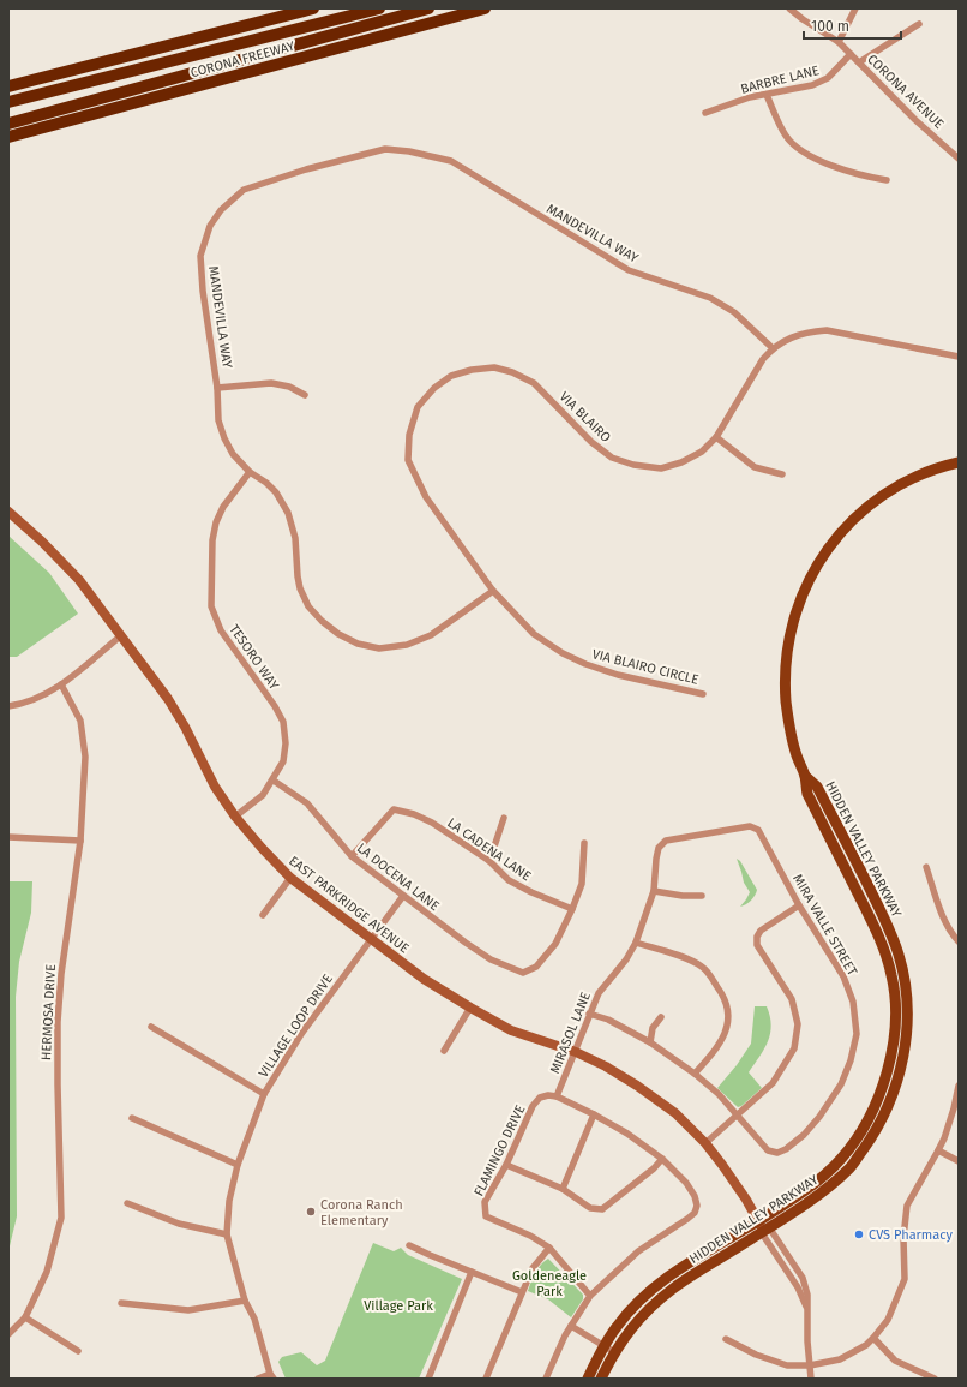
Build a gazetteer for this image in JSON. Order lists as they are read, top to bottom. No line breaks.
{"streets":{"highway":["CORONA FREEWAY"],"main road":["HIDDEN VALLEY PARKWAY","EAST PARKRIDGE AVENUE"],"street":["BARBRE LANE","CORONA AVENUE","MANDEVILLA WAY","VIA BLAIRO","TESORO WAY","VIA BLAIRO CIRCLE","LA CADENA LANE","LA DOCENA LANE","MIRA VALLE STREET","HERMOSA DRIVE","VILLAGE LOOP DRIVE","MIRASOL LANE","FLAMINGO DRIVE"]},"crossings":[["BARBRE LANE","CORONA AVENUE"],["MANDEVILLA WAY","VIA BLAIRO"],["MANDEVILLA WAY","TESORO WAY"],["MANDEVILLA WAY","VIA BLAIRO CIRCLE"],["VIA BLAIRO","VIA BLAIRO CIRCLE"],["TESORO WAY","LA DOCENA LANE"],["TESORO WAY","EAST PARKRIDGE AVENUE"],["LA CADENA LANE","LA DOCENA LANE"],["HIDDEN VALLEY PARKWAY","EAST PARKRIDGE AVENUE"],["LA DOCENA LANE","VILLAGE LOOP DRIVE"],["EAST PARKRIDGE AVENUE","VILLAGE LOOP DRIVE"],["EAST PARKRIDGE AVENUE","MIRASOL LANE"],["MIRA VALLE STREET","MIRASOL LANE"],["MIRASOL LANE","FLAMINGO DRIVE"]],"parks":["Goldeneagle Park","Village Park"],"places":["Corona Ranch Elementary","CVS Pharmacy"],"scale_bar":"100 m"}
